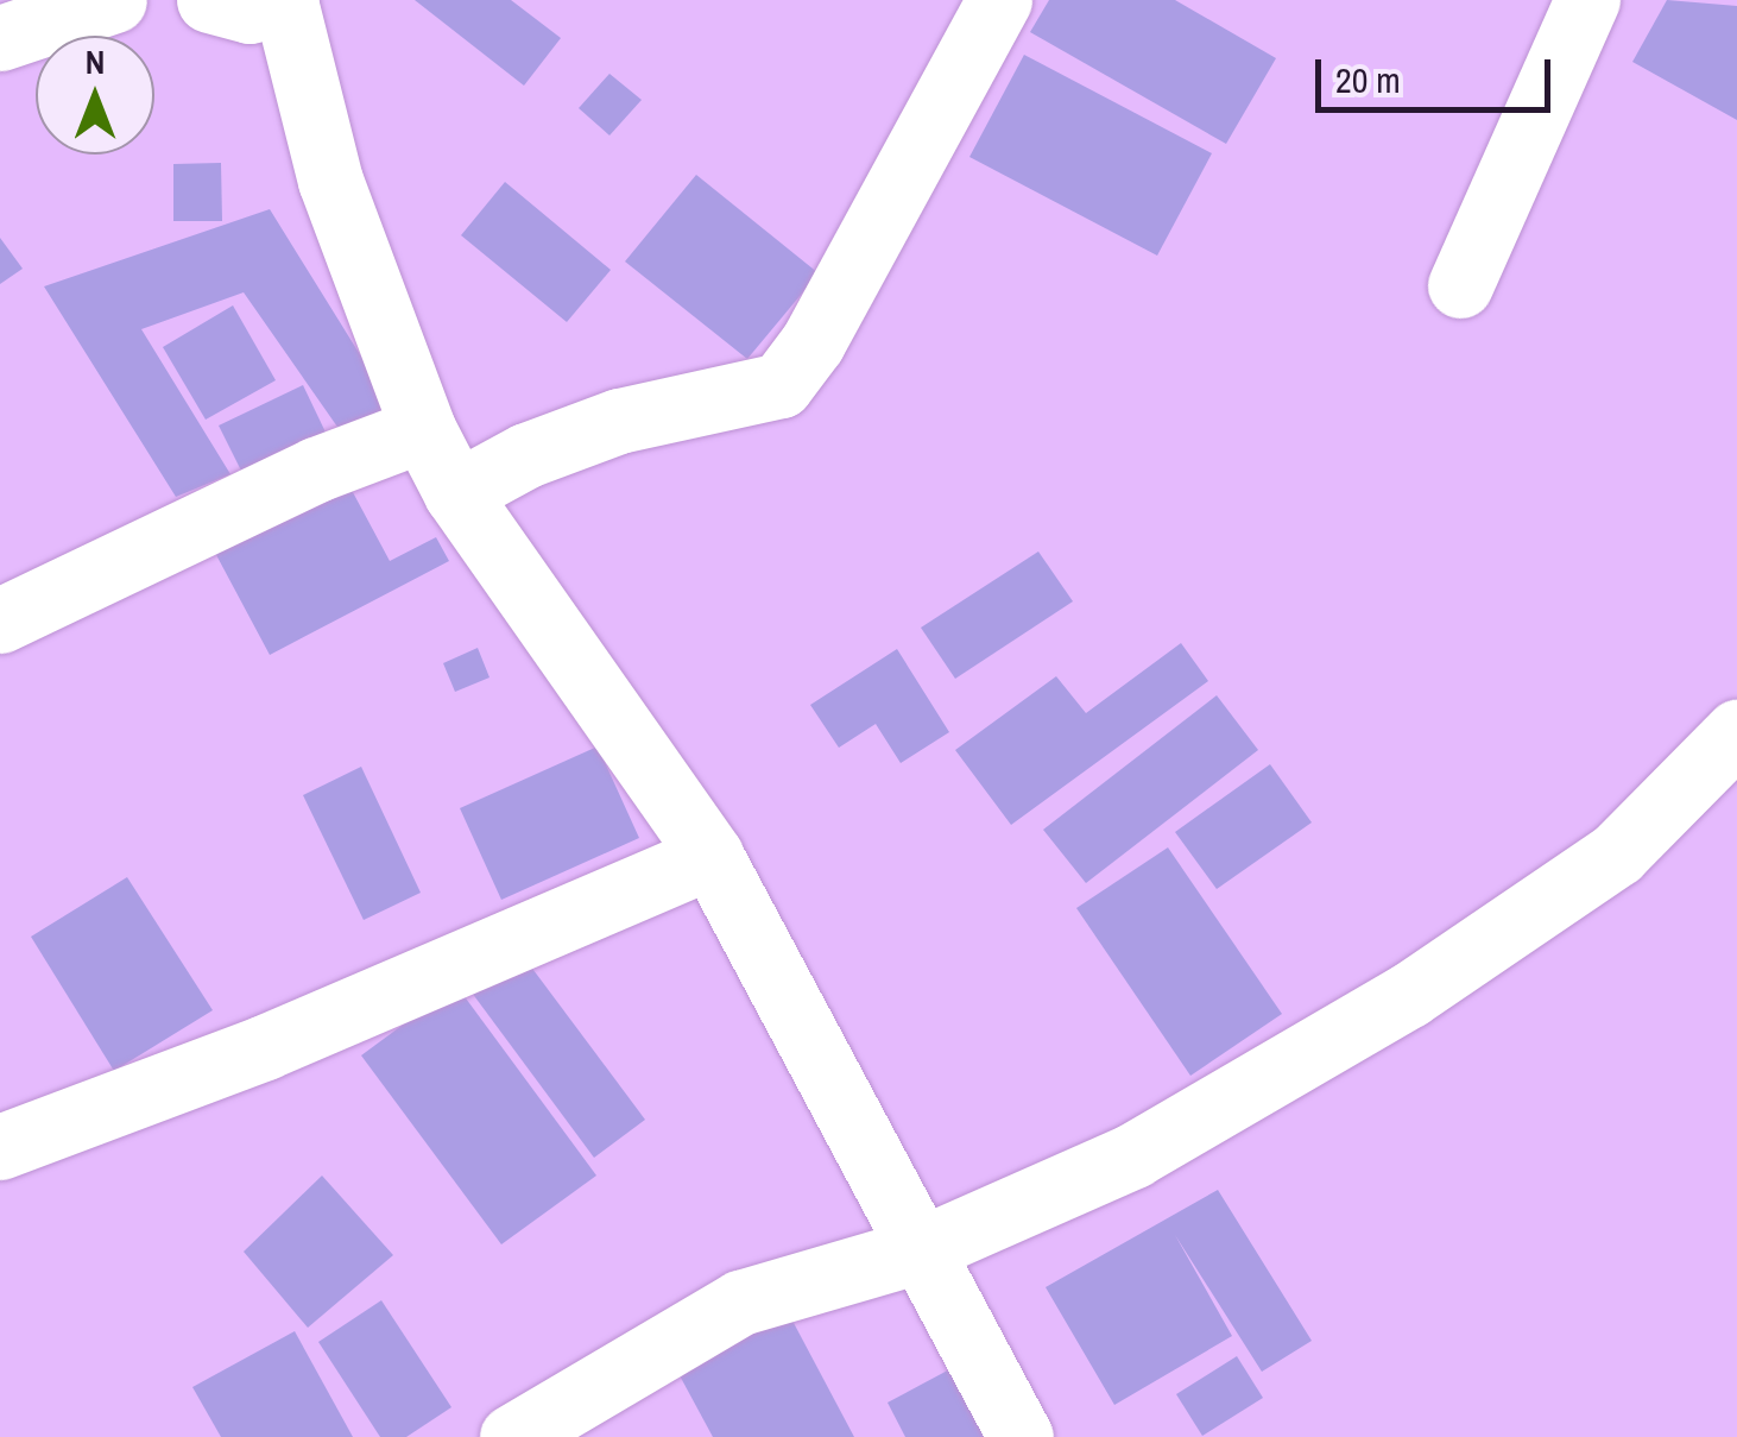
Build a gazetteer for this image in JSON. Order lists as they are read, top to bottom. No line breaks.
{"scale_bar":"20 m","north":"top"}
